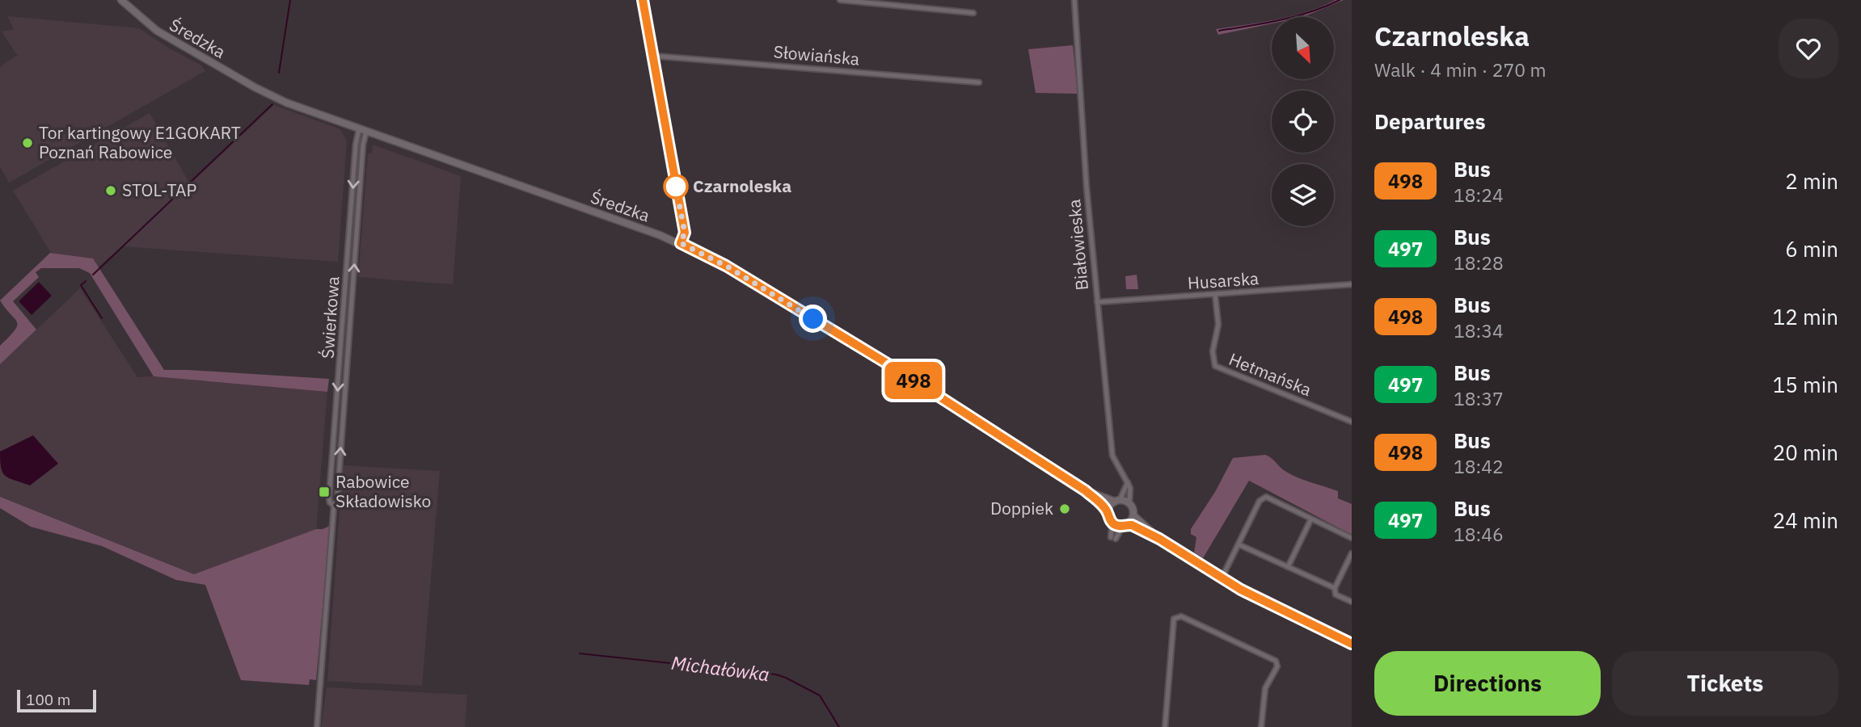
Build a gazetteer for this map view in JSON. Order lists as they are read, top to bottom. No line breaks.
{"streets":{"street":["Średzka","Słowiańska","Białowieska","Husarska","Świerkowa","Hetmańska"]},"crossings":[["Średzka","Białowieska"],["Średzka","Świerkowa"],["Białowieska","Husarska"],["Husarska","Hetmańska"]],"water":["Michałówka"],"places":{"other":["Tor kartingowy E1GOKART Poznań Rabowice","Czarnoleska","STOL-TAP","Doppiek"],"transit":["Rabowice Składowisko"]},"lines":["bus line 498"],"scale_bar":"100 m","north":"bottom right","page":{"on_map":"498","heading":[["Czarnoleska","Walk · 4 min · 270 m"],"Departures"],"list":[{"mark":"498","name":"Bus","note":"18:24","value":"2 min"},{"mark":"497","name":"Bus","note":"18:28","value":"6 min"},{"mark":"498","name":"Bus","note":"18:34","value":"12 min"},{"mark":"497","name":"Bus","note":"18:37","value":"15 min"},{"mark":"498","name":"Bus","note":"18:42","value":"20 min"},{"mark":"497","name":"Bus","note":"18:46","value":"24 min"}],"buttons":["Directions","Tickets"],"scale":"100 m"}}
